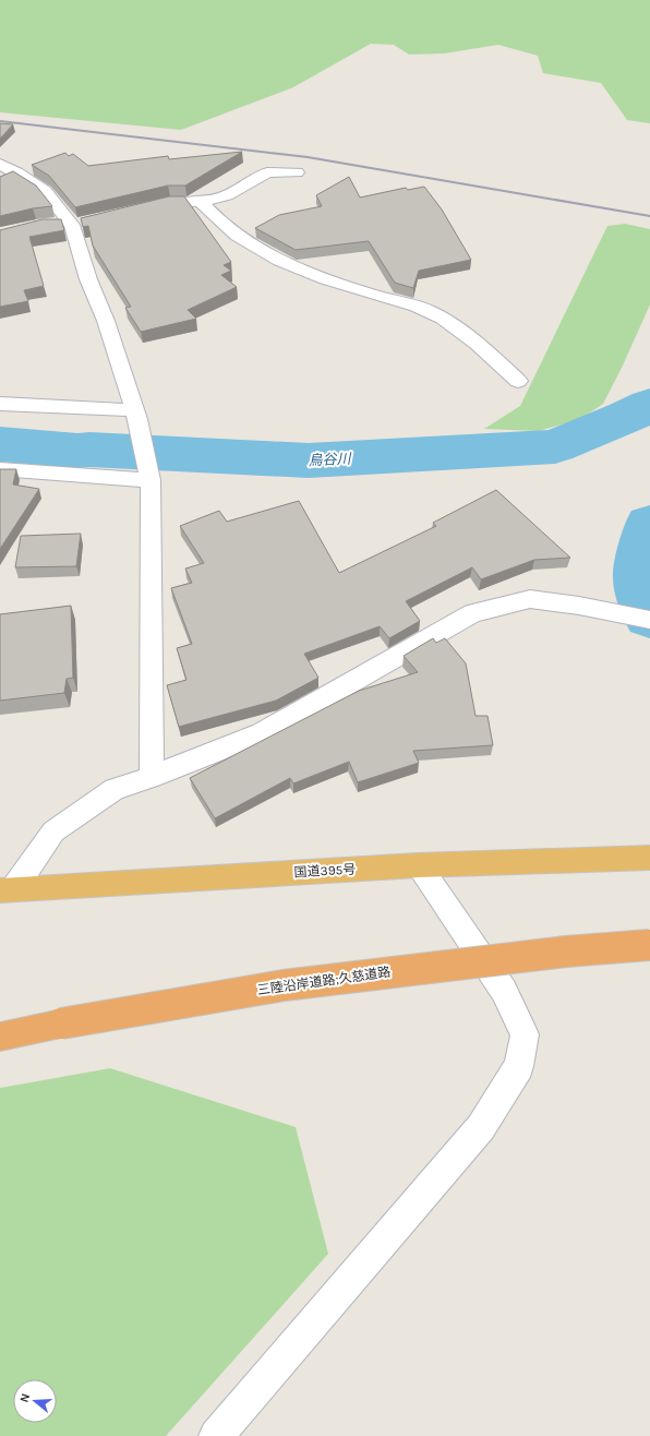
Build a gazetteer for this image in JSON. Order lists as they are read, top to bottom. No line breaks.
{"streets":{"highway":["国道395号","三陸沿岸道路;久慈道路"]},"water":["鳥谷川"],"north":"left"}
